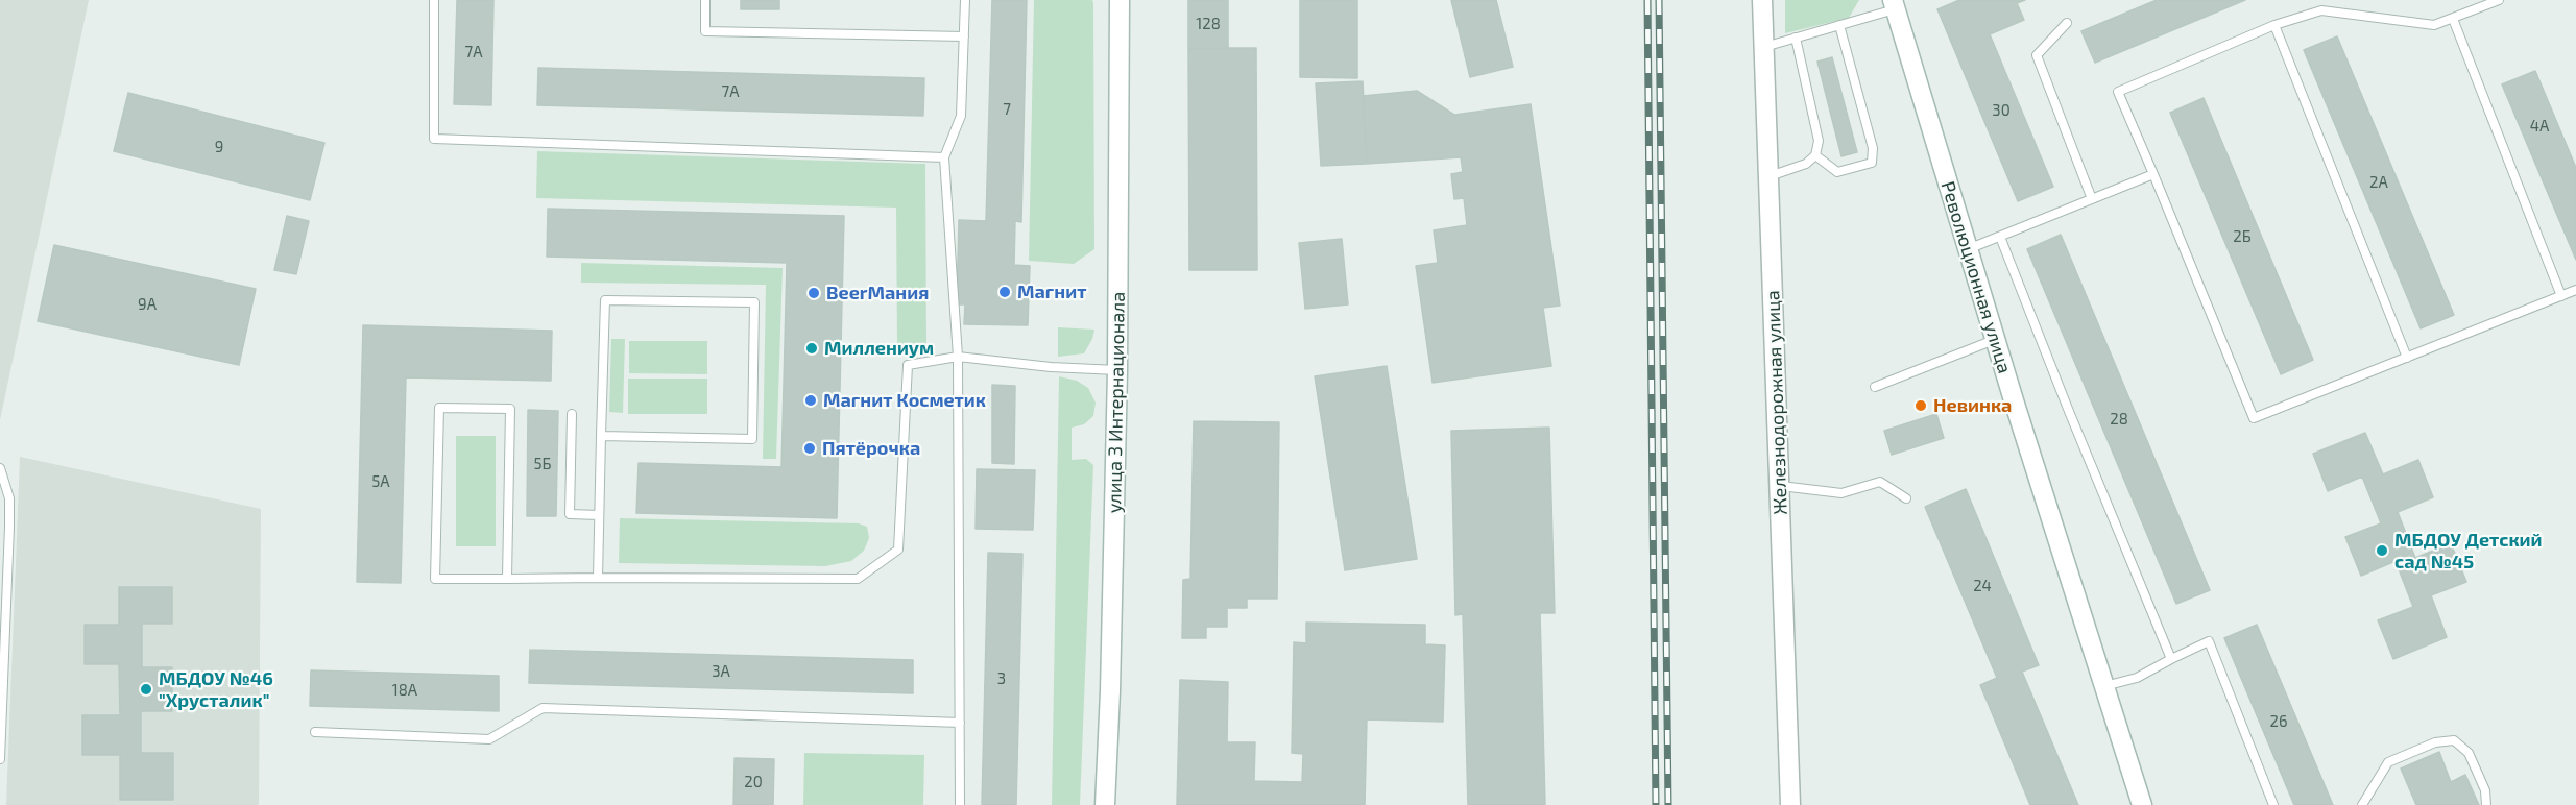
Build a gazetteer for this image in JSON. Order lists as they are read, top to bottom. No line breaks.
{"streets":{"main road":["Революционная улица","улица 3 Интернационала","Железнодорожная улица"]},"places":["Магнит","BeerМания","Миллениум","Магнит Косметик","Невинка","Пятёрочка","МБДОУ Детский сад №45","МБДОУ №46 \"Хрусталик\""],"house_numbers":["128","7А","7А","7","30","4А","9","2А","2Б","9А","28","5Б","5А","24","3А","3","18А","26","20"]}
